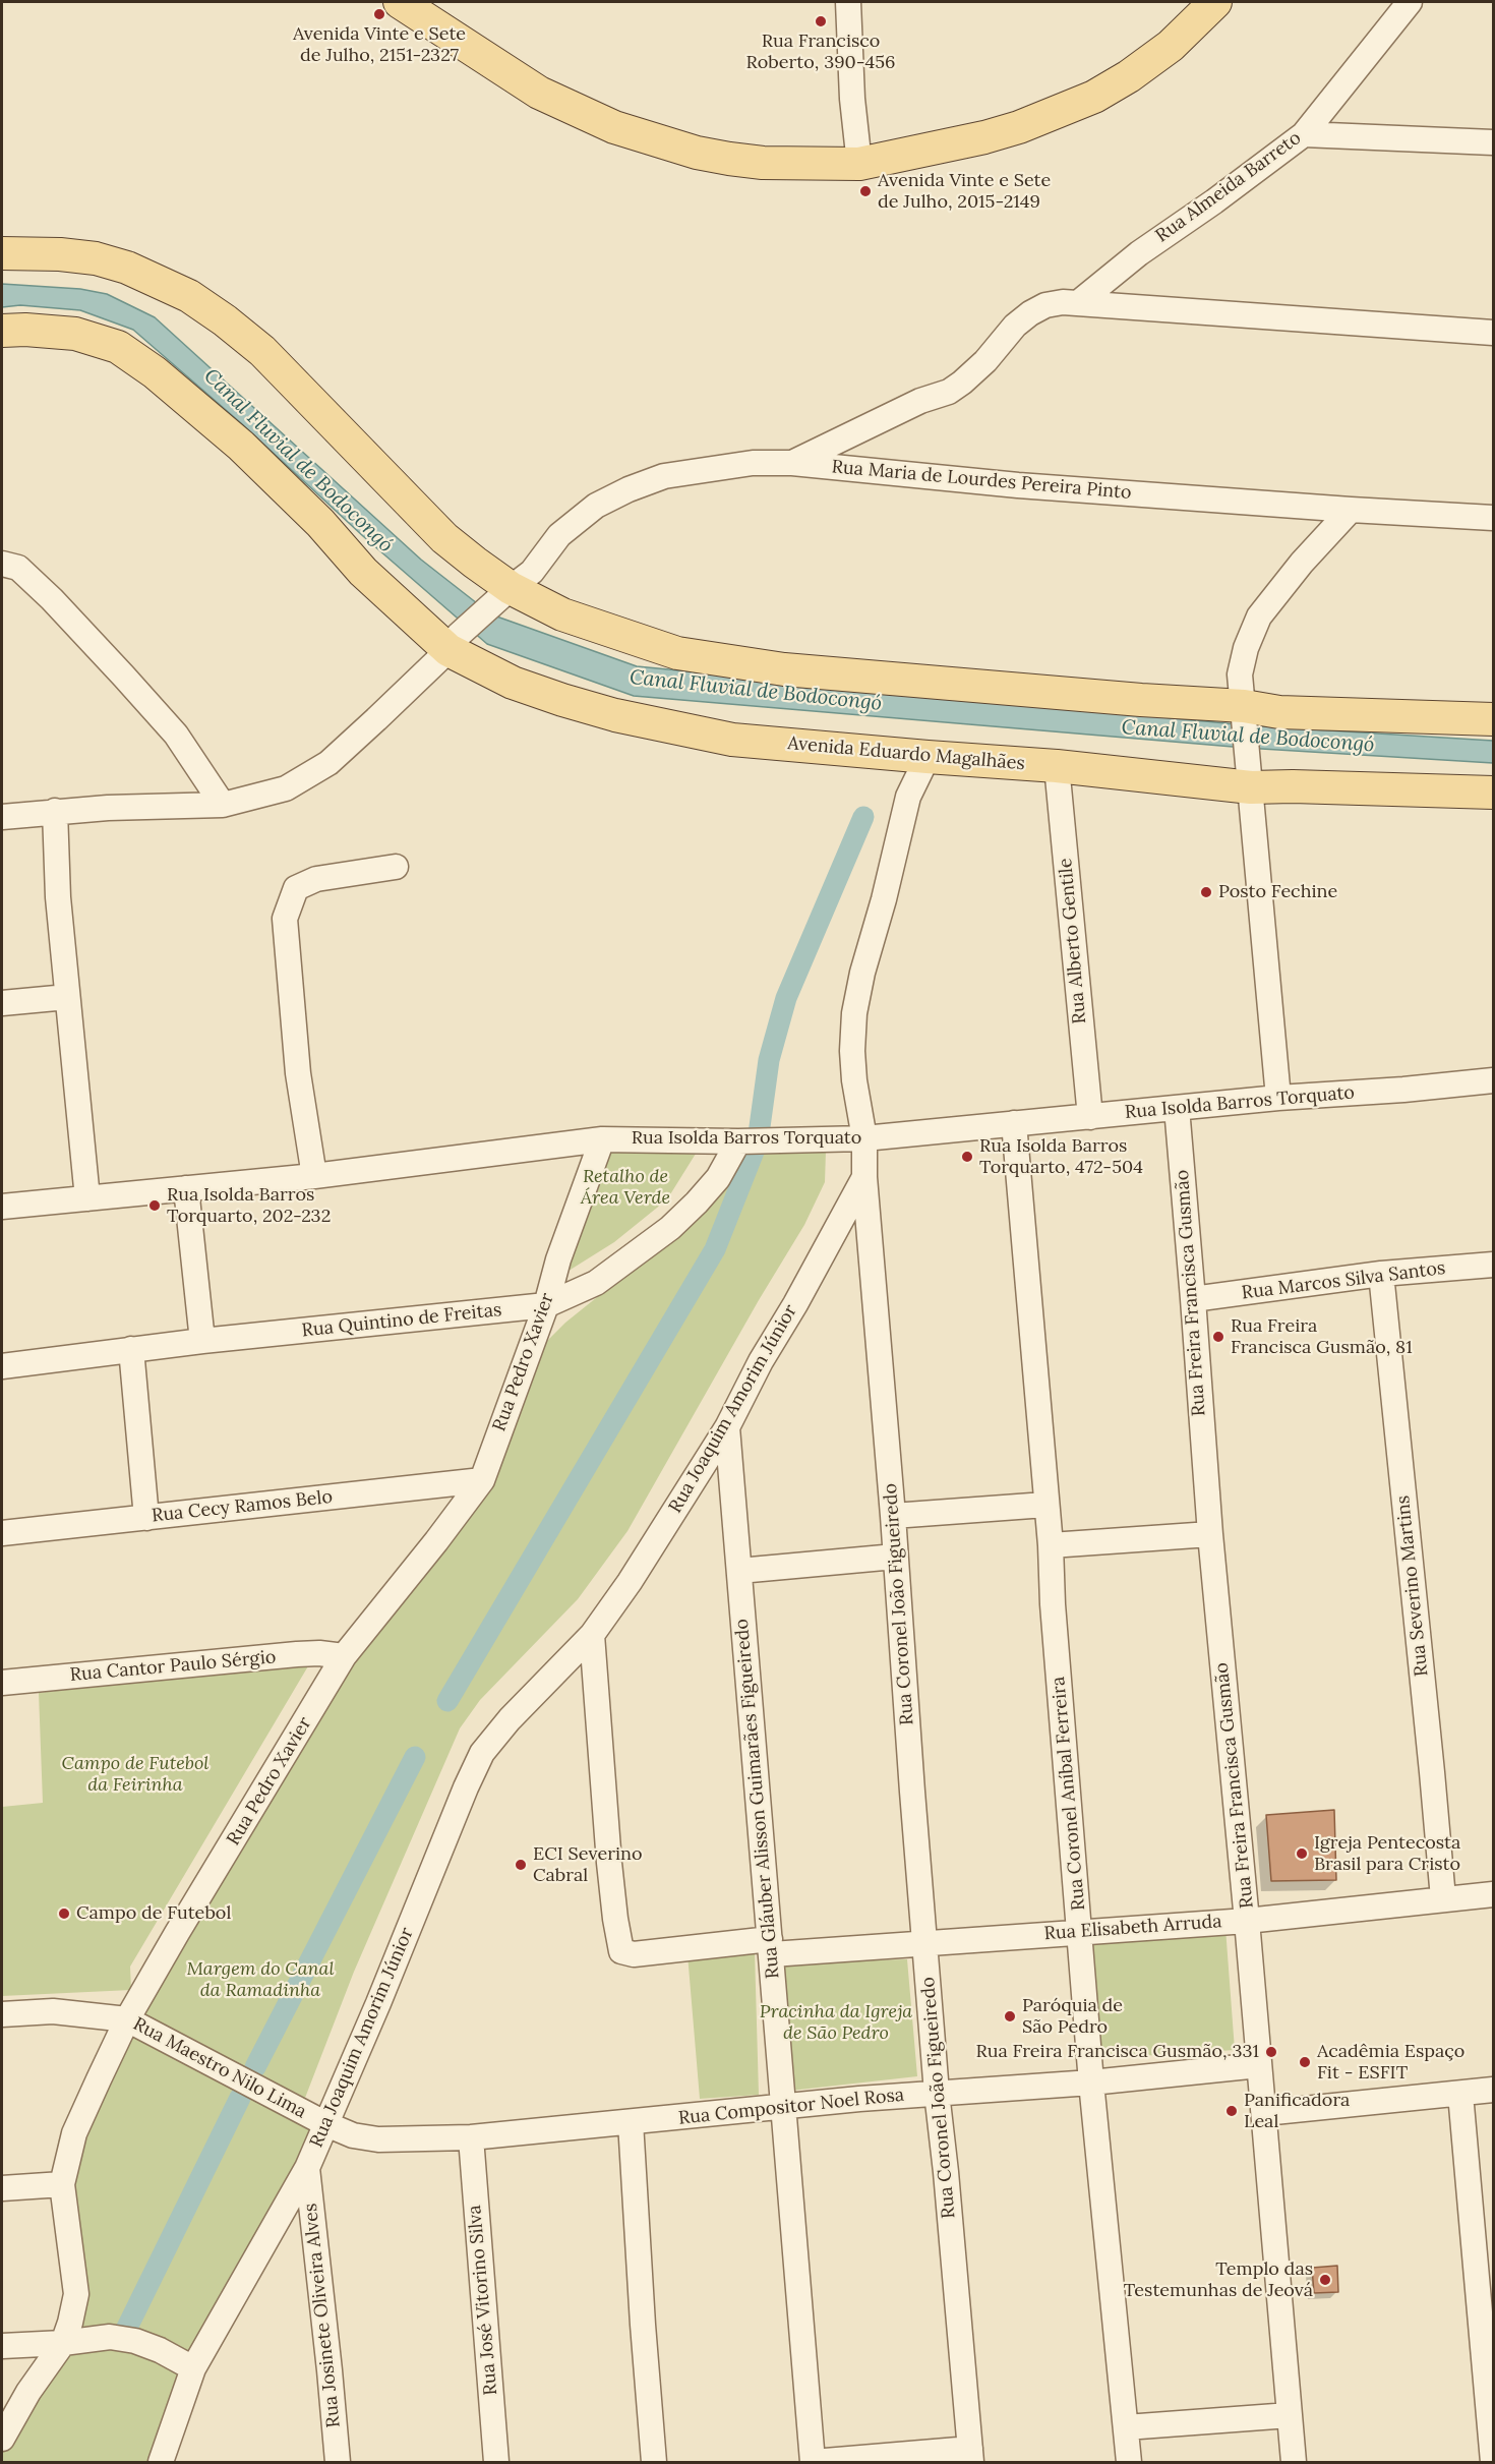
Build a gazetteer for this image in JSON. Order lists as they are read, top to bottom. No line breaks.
{"streets":{"main road":["Avenida Eduardo Magalhães"],"street":["Rua Almeida Barreto","Rua Maria de Lourdes Pereira Pinto","Rua Alberto Gentile","Rua Isolda Barros Torquato","Rua Marcos Silva Santos","Rua Freira Francisca Gusmão","Rua Quintino de Freitas","Rua Pedro Xavier","Rua Joaquim Amorim Júnior","Rua Cecy Ramos Belo","Rua Severino Martins","Rua Coronel João Figueiredo","Rua Cantor Paulo Sérgio","Rua Coronel Aníbal Ferreira","Rua Gláuber Alisson Guimarães Figueiredo","Rua Elisabeth Arruda","Rua Maestro Nilo Lima","Rua Compositor Noel Rosa","Rua José Vitorino Silva","Rua Josinete Oliveira Alves"]},"crossings":[["Rua Maria de Lourdes Pereira Pinto","Avenida Eduardo Magalhães"],["Avenida Eduardo Magalhães","Rua Alberto Gentile"],["Avenida Eduardo Magalhães","Rua Coronel João Figueiredo"],["Rua Alberto Gentile","Rua Isolda Barros Torquato"],["Rua Isolda Barros Torquato","Rua Freira Francisca Gusmão"],["Rua Isolda Barros Torquato","Rua Quintino de Freitas"],["Rua Isolda Barros Torquato","Rua Pedro Xavier"],["Rua Isolda Barros Torquato","Rua Coronel João Figueiredo"],["Rua Isolda Barros Torquato","Rua Coronel Aníbal Ferreira"],["Rua Marcos Silva Santos","Rua Freira Francisca Gusmão"],["Rua Marcos Silva Santos","Rua Severino Martins"],["Rua Freira Francisca Gusmão","Rua Elisabeth Arruda"],["Rua Freira Francisca Gusmão","Rua Compositor Noel Rosa"],["Rua Quintino de Freitas","Rua Pedro Xavier"],["Rua Pedro Xavier","Rua Cecy Ramos Belo"],["Rua Pedro Xavier","Rua Cantor Paulo Sérgio"],["Rua Pedro Xavier","Rua Maestro Nilo Lima"],["Rua Joaquim Amorim Júnior","Rua Coronel João Figueiredo"],["Rua Joaquim Amorim Júnior","Rua Gláuber Alisson Guimarães Figueiredo"],["Rua Joaquim Amorim Júnior","Rua Elisabeth Arruda"],["Rua Joaquim Amorim Júnior","Rua Maestro Nilo Lima"],["Rua Joaquim Amorim Júnior","Rua Compositor Noel Rosa"],["Rua Joaquim Amorim Júnior","Rua Josinete Oliveira Alves"],["Rua Severino Martins","Rua Elisabeth Arruda"],["Rua Coronel João Figueiredo","Rua Elisabeth Arruda"],["Rua Coronel João Figueiredo","Rua Compositor Noel Rosa"],["Rua Coronel Aníbal Ferreira","Rua Elisabeth Arruda"],["Rua Coronel Aníbal Ferreira","Rua Compositor Noel Rosa"],["Rua Gláuber Alisson Guimarães Figueiredo","Rua Elisabeth Arruda"],["Rua Gláuber Alisson Guimarães Figueiredo","Rua Compositor Noel Rosa"],["Rua Maestro Nilo Lima","Rua Compositor Noel Rosa"],["Rua Compositor Noel Rosa","Rua José Vitorino Silva"]],"water":["Canal Fluvial de Bodocongó"],"parks":["Retalho de Área Verde","Campo de Futebol da Feirinha","Margem do Canal da Ramadinha","Pracinha da Igreja de São Pedro"],"places":["Avenida Vinte e Sete de Julho, 2151-2327","Rua Francisco Roberto, 390-456","Avenida Vinte e Sete de Julho, 2015-2149","Posto Fechine","Rua Isolda Barros Torquarto, 472-504","Rua Isolda Barros Torquarto, 202-232","Rua Freira Francisca Gusmão, 81","Igreja Pentecosta Brasil para Cristo","ECI Severino Cabral","Campo de Futebol","Paróquia de São Pedro","Rua Freira Francisca Gusmão, 331","Acadêmia Espaço Fit - ESFIT","Panificadora Leal","Templo das Testemunhas de Jeová"]}
